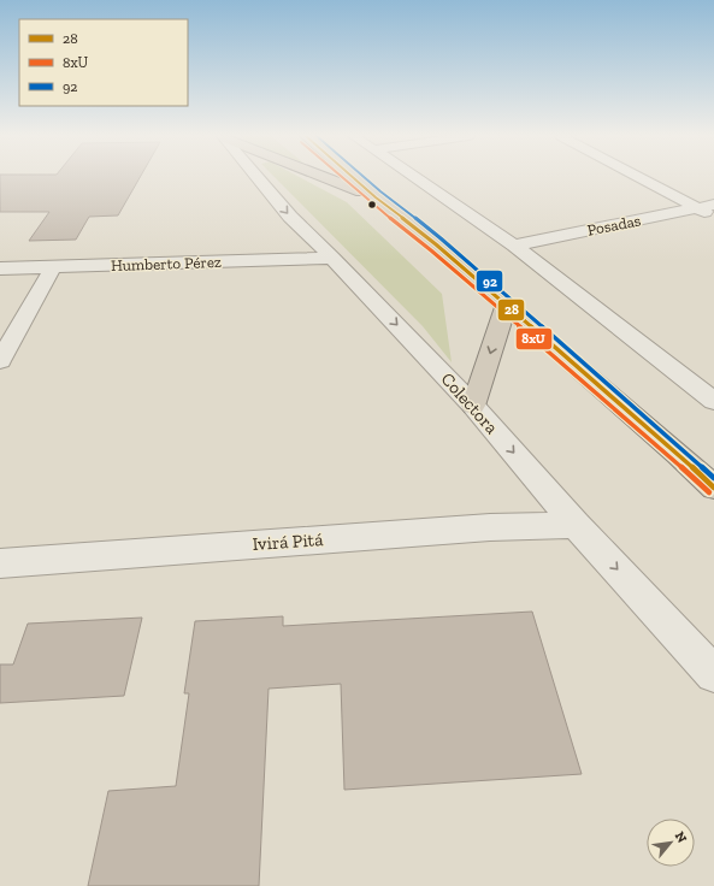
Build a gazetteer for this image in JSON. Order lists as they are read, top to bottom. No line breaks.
{"streets":{"street":["Posadas","Humberto Pérez","Colectora","Ivirá Pitá"]},"crossings":[["Humberto Pérez","Colectora"],["Colectora","Ivirá Pitá"]],"lines":["transit line 28","transit line 8xU","transit line 92"],"legend":["28","8xU","92"],"north":"top right"}
